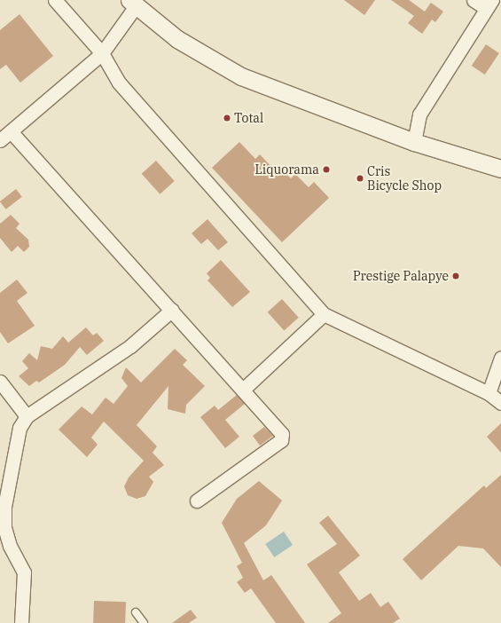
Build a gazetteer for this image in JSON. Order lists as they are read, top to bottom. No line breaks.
{"places":["Total","Liquorama","Cris Bicycle Shop","Prestige Palapye"]}
